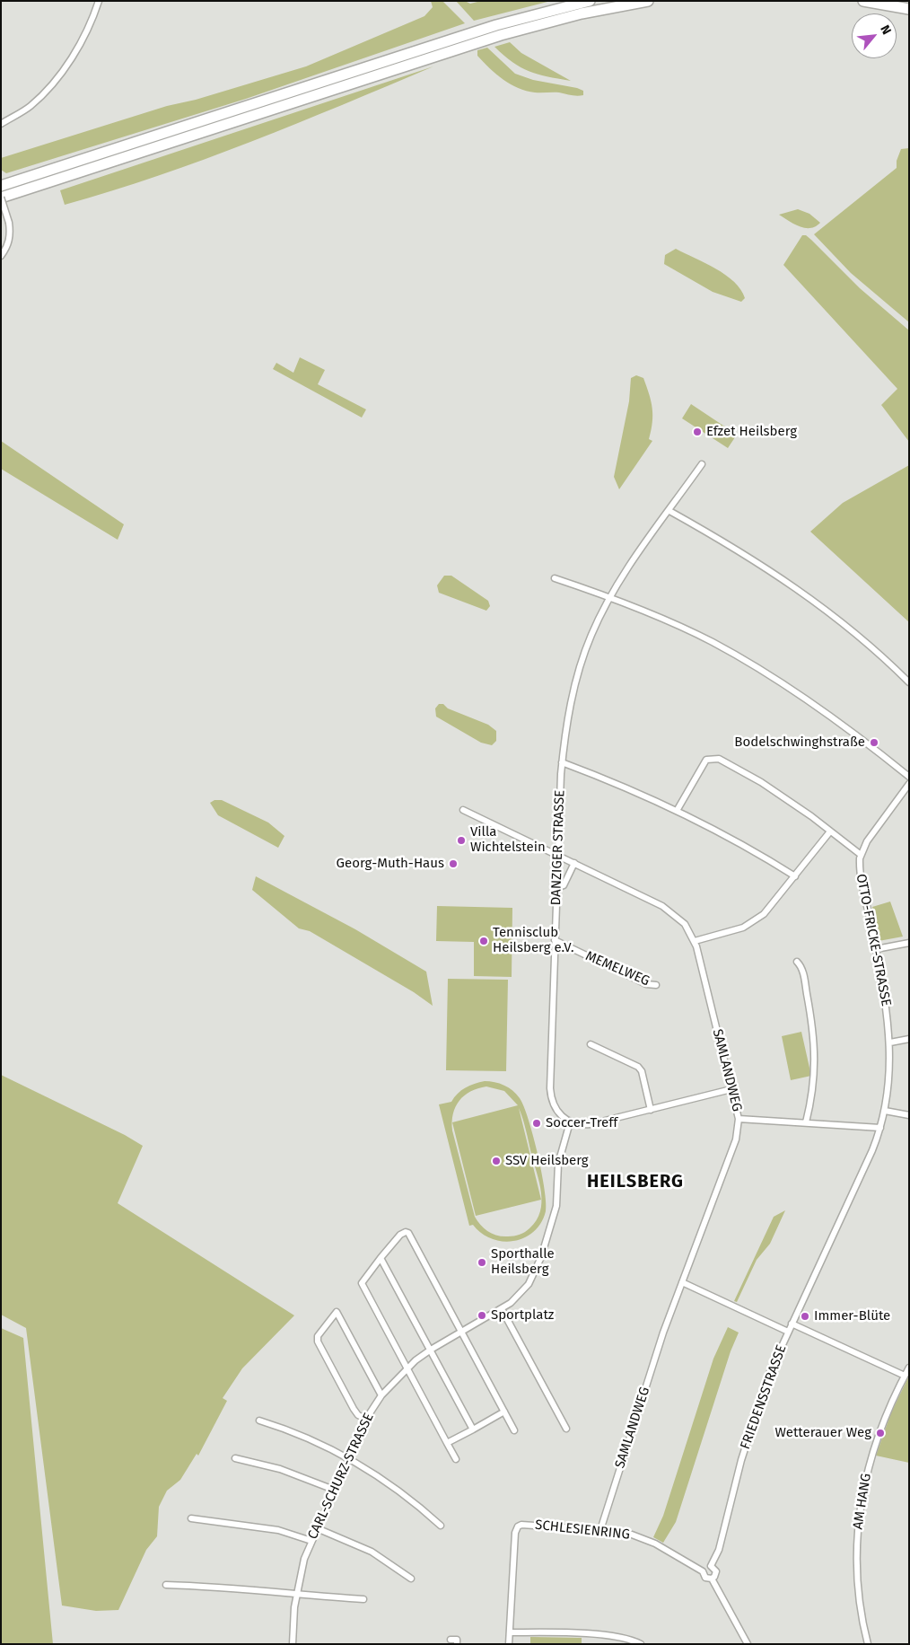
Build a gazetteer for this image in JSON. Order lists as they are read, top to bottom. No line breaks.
{"streets":{"street":["DANZIGER STRASSE","OTTO-FRICKE-STRASSE","MEMELWEG","SAMLANDWEG","FRIEDENSSTRASSE","CARL-SCHURZ-STRASSE","AM HANG","SCHLESIENRING"]},"crossings":[["DANZIGER STRASSE","MEMELWEG"],["DANZIGER STRASSE","SAMLANDWEG"],["DANZIGER STRASSE","CARL-SCHURZ-STRASSE"],["OTTO-FRICKE-STRASSE","FRIEDENSSTRASSE"],["SAMLANDWEG","SCHLESIENRING"],["FRIEDENSSTRASSE","SCHLESIENRING"]],"districts":["HEILSBERG"],"places":["Efzet Heilsberg","Bodelschwinghstraße","Villa Wichtelstein","Georg-Muth-Haus","Tennisclub Heilsberg e.V.","Soccer-Treff","SSV Heilsberg","Sporthalle Heilsberg","Sportplatz","Immer-Blüte","Wetterauer Weg"],"north":"top right"}
